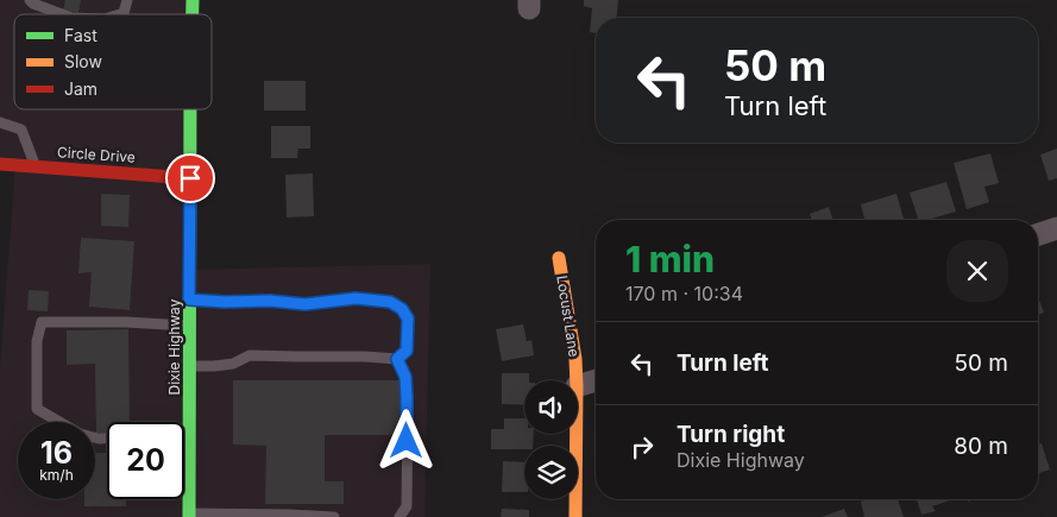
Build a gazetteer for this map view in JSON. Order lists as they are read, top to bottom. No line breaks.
{"streets":{"main road":["Circle Drive","Locust Lane","Dixie Highway"]},"crossings":[["Circle Drive","Dixie Highway"]],"legend":["Fast","Slow","Jam"],"page":{"turn":["50 m","Turn left"],"heading":["1 min","170 m · 10:34"],"list":[{"name":"Turn left","value":"50 m"},{"name":"Turn right","note":"Dixie Highway","value":"80 m"}],"speed":"16 km/h","limit":"20"}}
